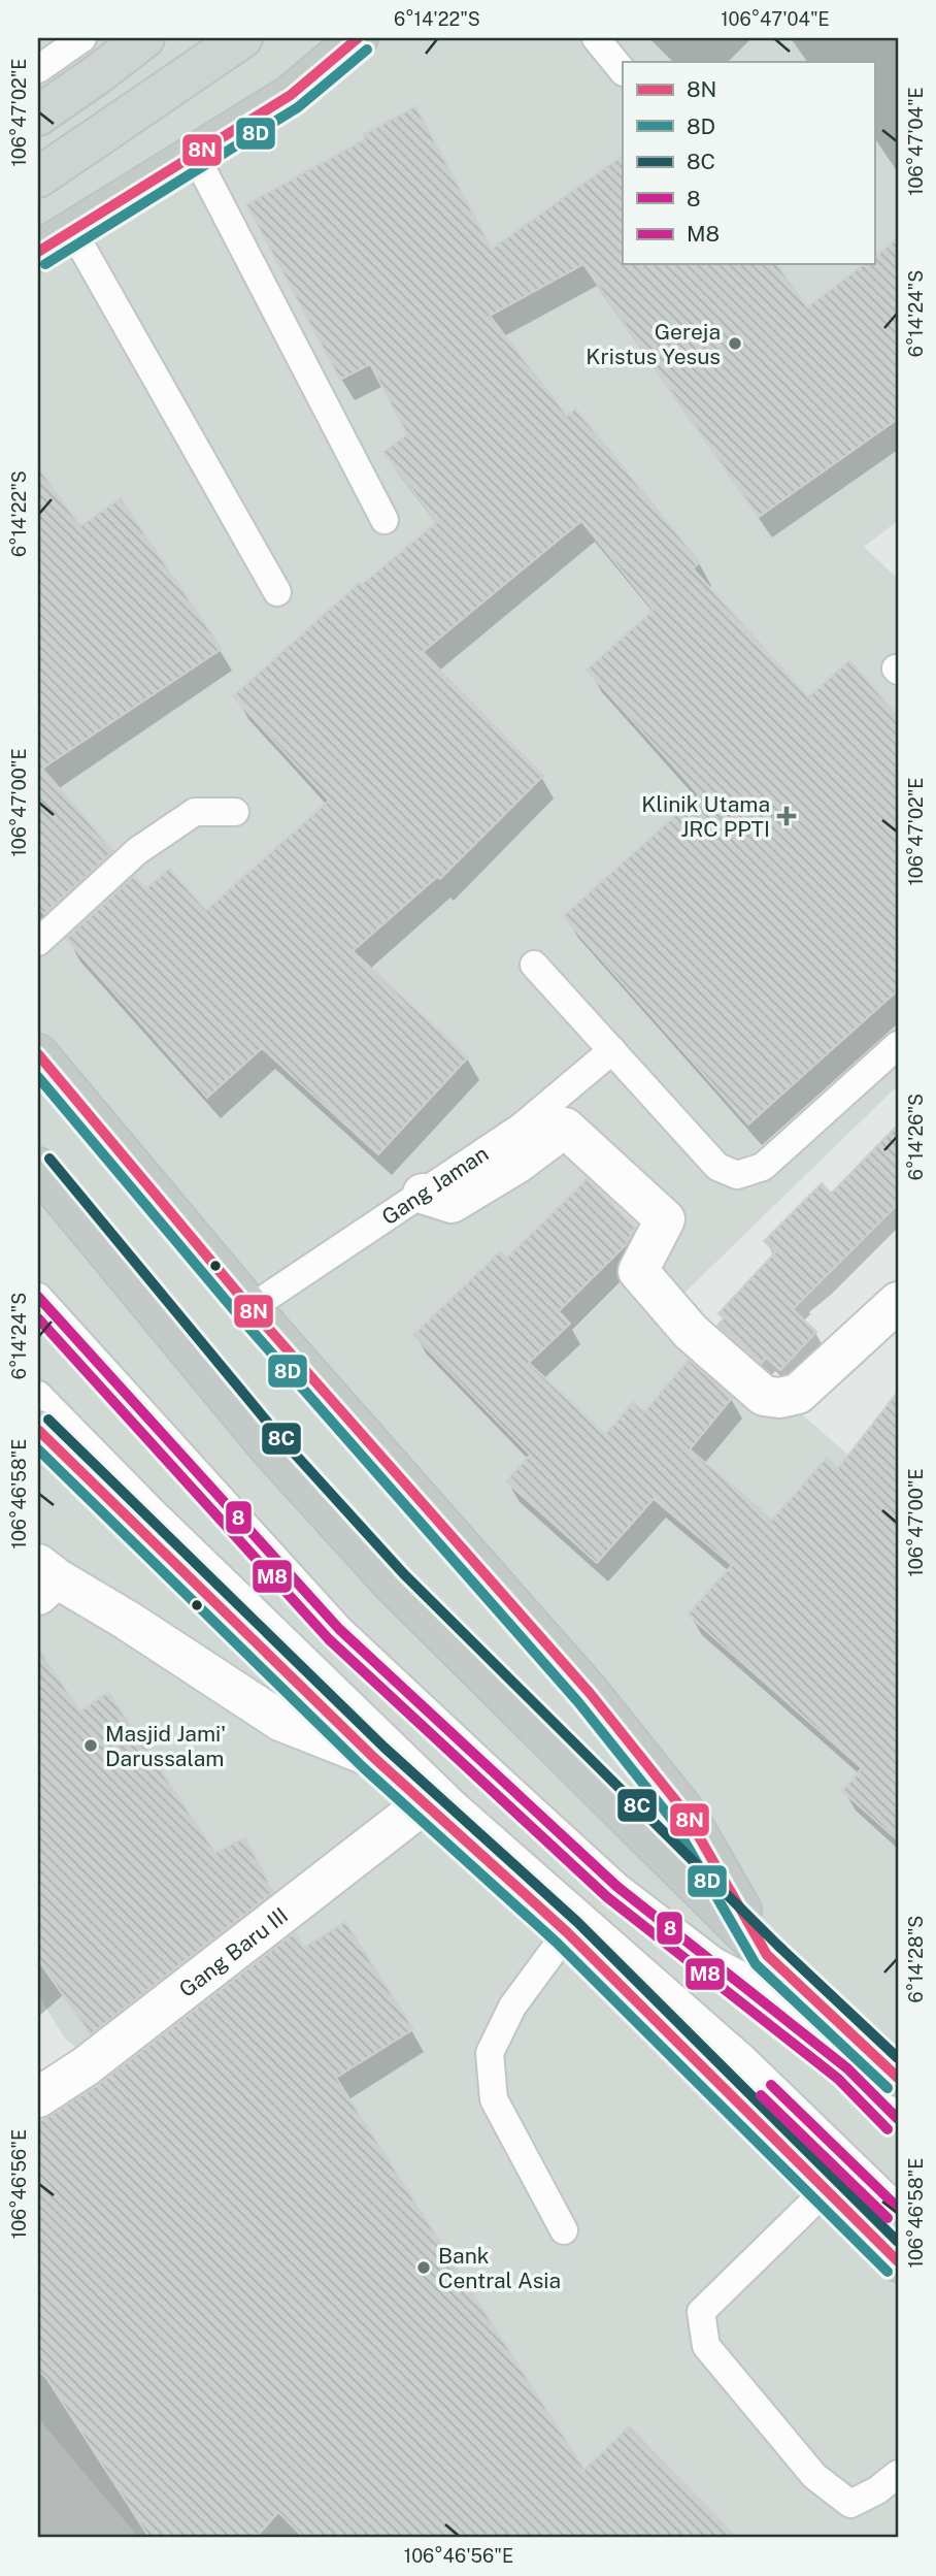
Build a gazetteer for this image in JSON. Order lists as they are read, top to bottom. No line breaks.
{"streets":{"street":["Gang Baru III"],"lane":["Gang Jaman"]},"places":{"other":["Gereja Kristus Yesus","Masjid Jami' Darussalam","Bank Central Asia"],"health":["Klinik Utama JRC PPTI"]},"lines":["transit line 8N","transit line 8D","transit line 8C","transit line 8","transit line M8"],"legend":["8N","8D","8C","8","M8"],"coordinates":["6°14'22\"S","106°47'04\"E","106°47'02\"E","6°14'24\"S","106°47'00\"E","6°14'26\"S","106°46'58\"E","6°14'28\"S","106°46'56\"E"]}
